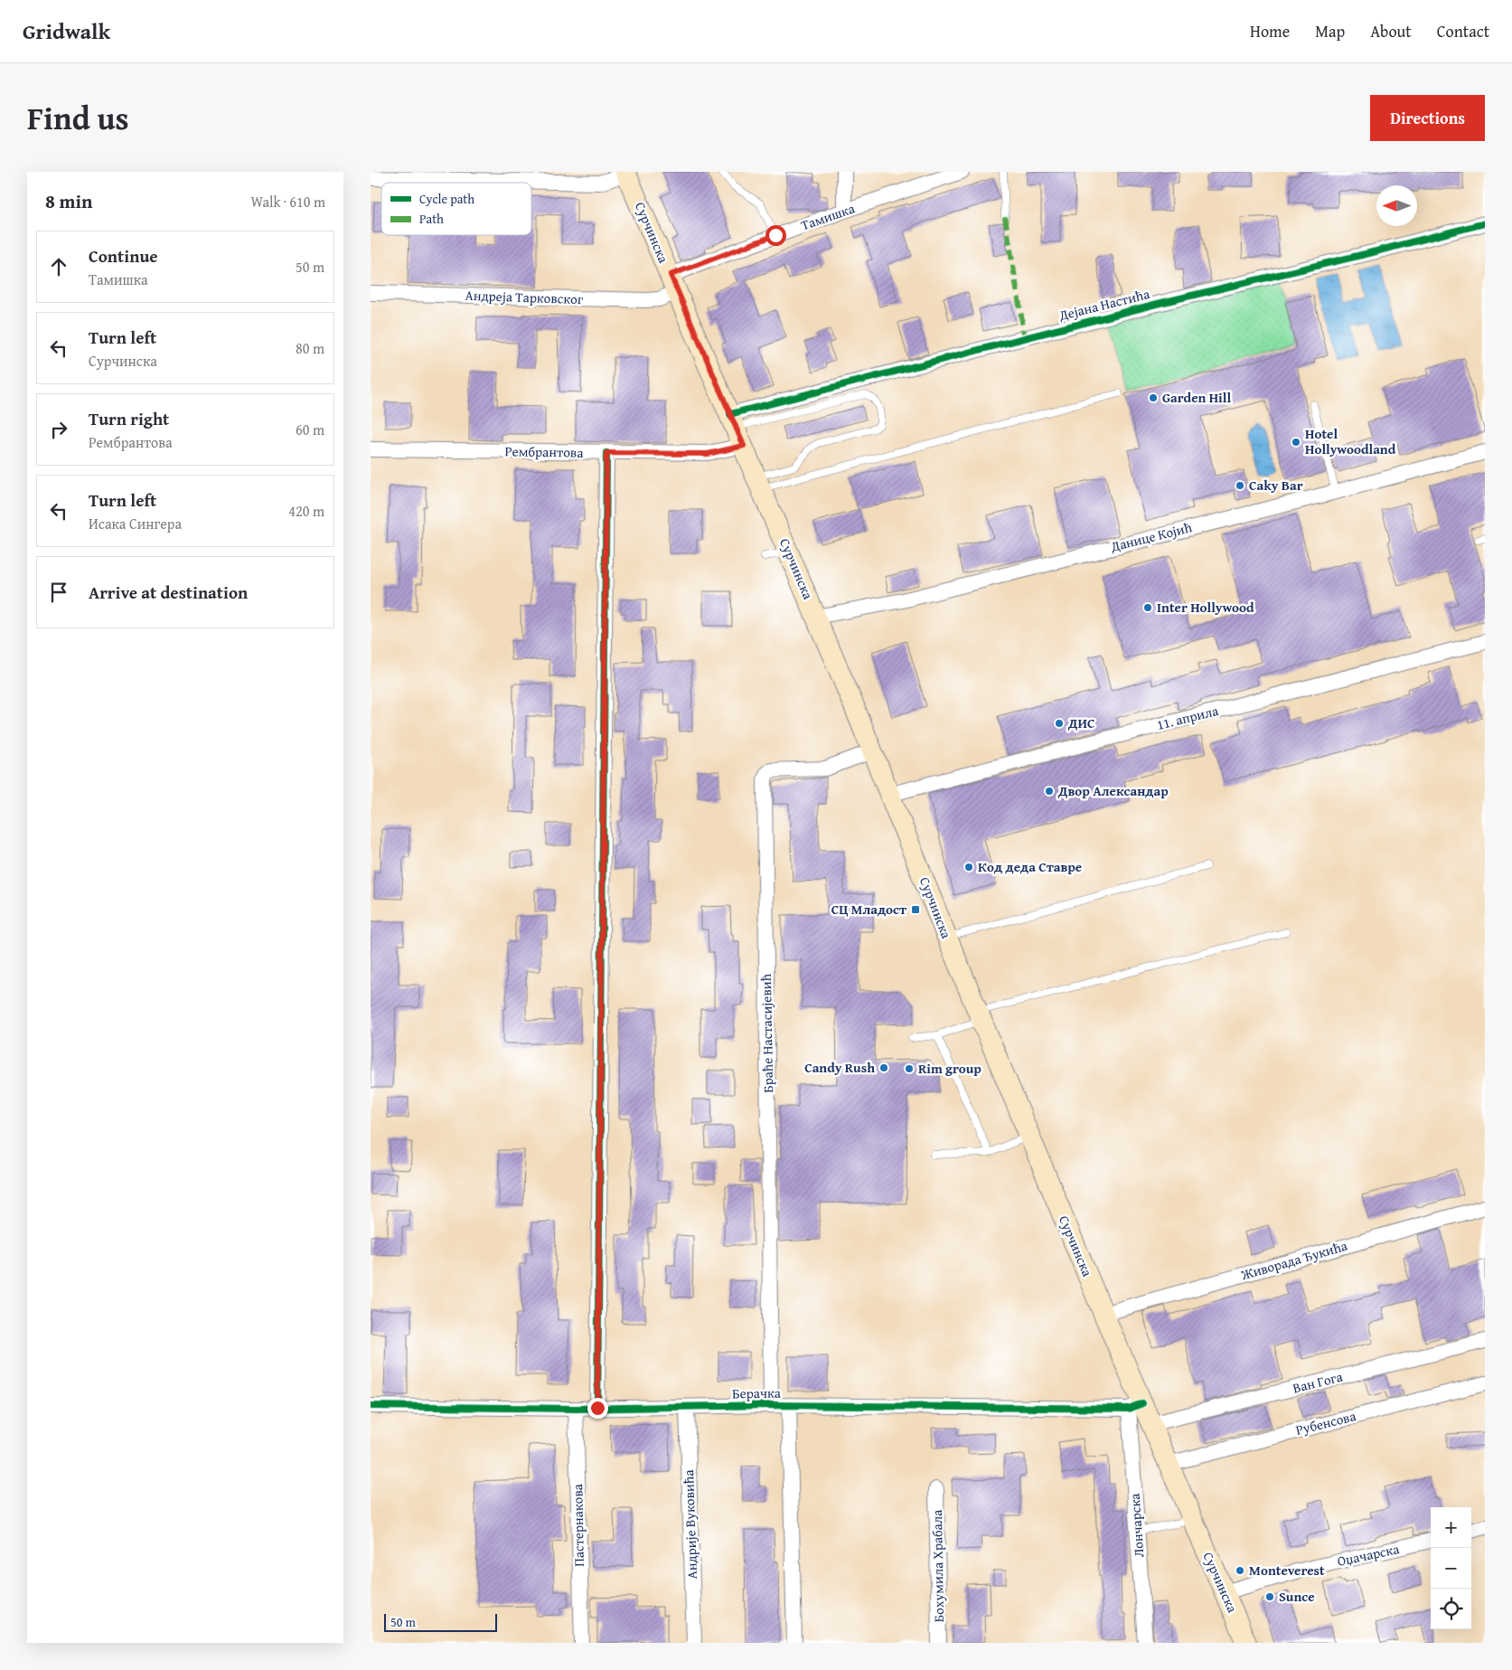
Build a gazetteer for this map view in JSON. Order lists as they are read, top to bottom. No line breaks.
{"streets":{"main road":["Сурчинска"],"street":["Тамишка","Андреја Тарковског","Дејана Настића","Рембрантова","Данице Којић","11. априла","Браће Настасијевић","Живорада Ђукића","Ван Гога","Берачка","Рубенсова","Андрије Вуковића","Пастернакова","Лончарска","Оџачарска","Бохумила Храбала"]},"crossings":[["Тамишка","Сурчинска"],["Тамишка","Андреја Тарковског"],["Сурчинска","Андреја Тарковског"],["Сурчинска","Дејана Настића"],["Сурчинска","Рембрантова"],["Сурчинска","Данице Којић"],["Сурчинска","11. априла"],["Сурчинска","Браће Настасијевић"],["Сурчинска","Живорада Ђукића"],["Сурчинска","Ван Гога"],["Сурчинска","Берачка"],["Сурчинска","Рубенсова"],["Сурчинска","Лончарска"],["Сурчинска","Оџачарска"],["Дејана Настића","Рембрантова"],["Браће Настасијевић","Берачка"],["Берачка","Андрије Вуковића"],["Берачка","Пастернакова"],["Берачка","Лончарска"]],"places":{"other":["Garden Hill","Hotel Hollywoodland","Caky Bar","Inter Hollywood","ДИС","Двор Александар","Код деда Ставре","Candy Rush","Rim group","Monteverest","Sunce"],"transit":["СЦ Младост"]},"legend":["Cycle path","Path"],"scale_bar":"50 m","north":"left","page":{"header":"Gridwalk","nav":["Home","Map","About","Contact"],"title":"Find us","buttons":"Directions","heading":["8 min","Walk · 610 m"],"list":[["Continue","Тамишка","50 m"],["Turn left","Сурчинска","80 m"],["Turn right","Рембрантова","60 m"],["Turn left","Исака Сингера","420 m"],"Arrive at destination"],"map_buttons":["+","−"],"scale":"50 m"}}
